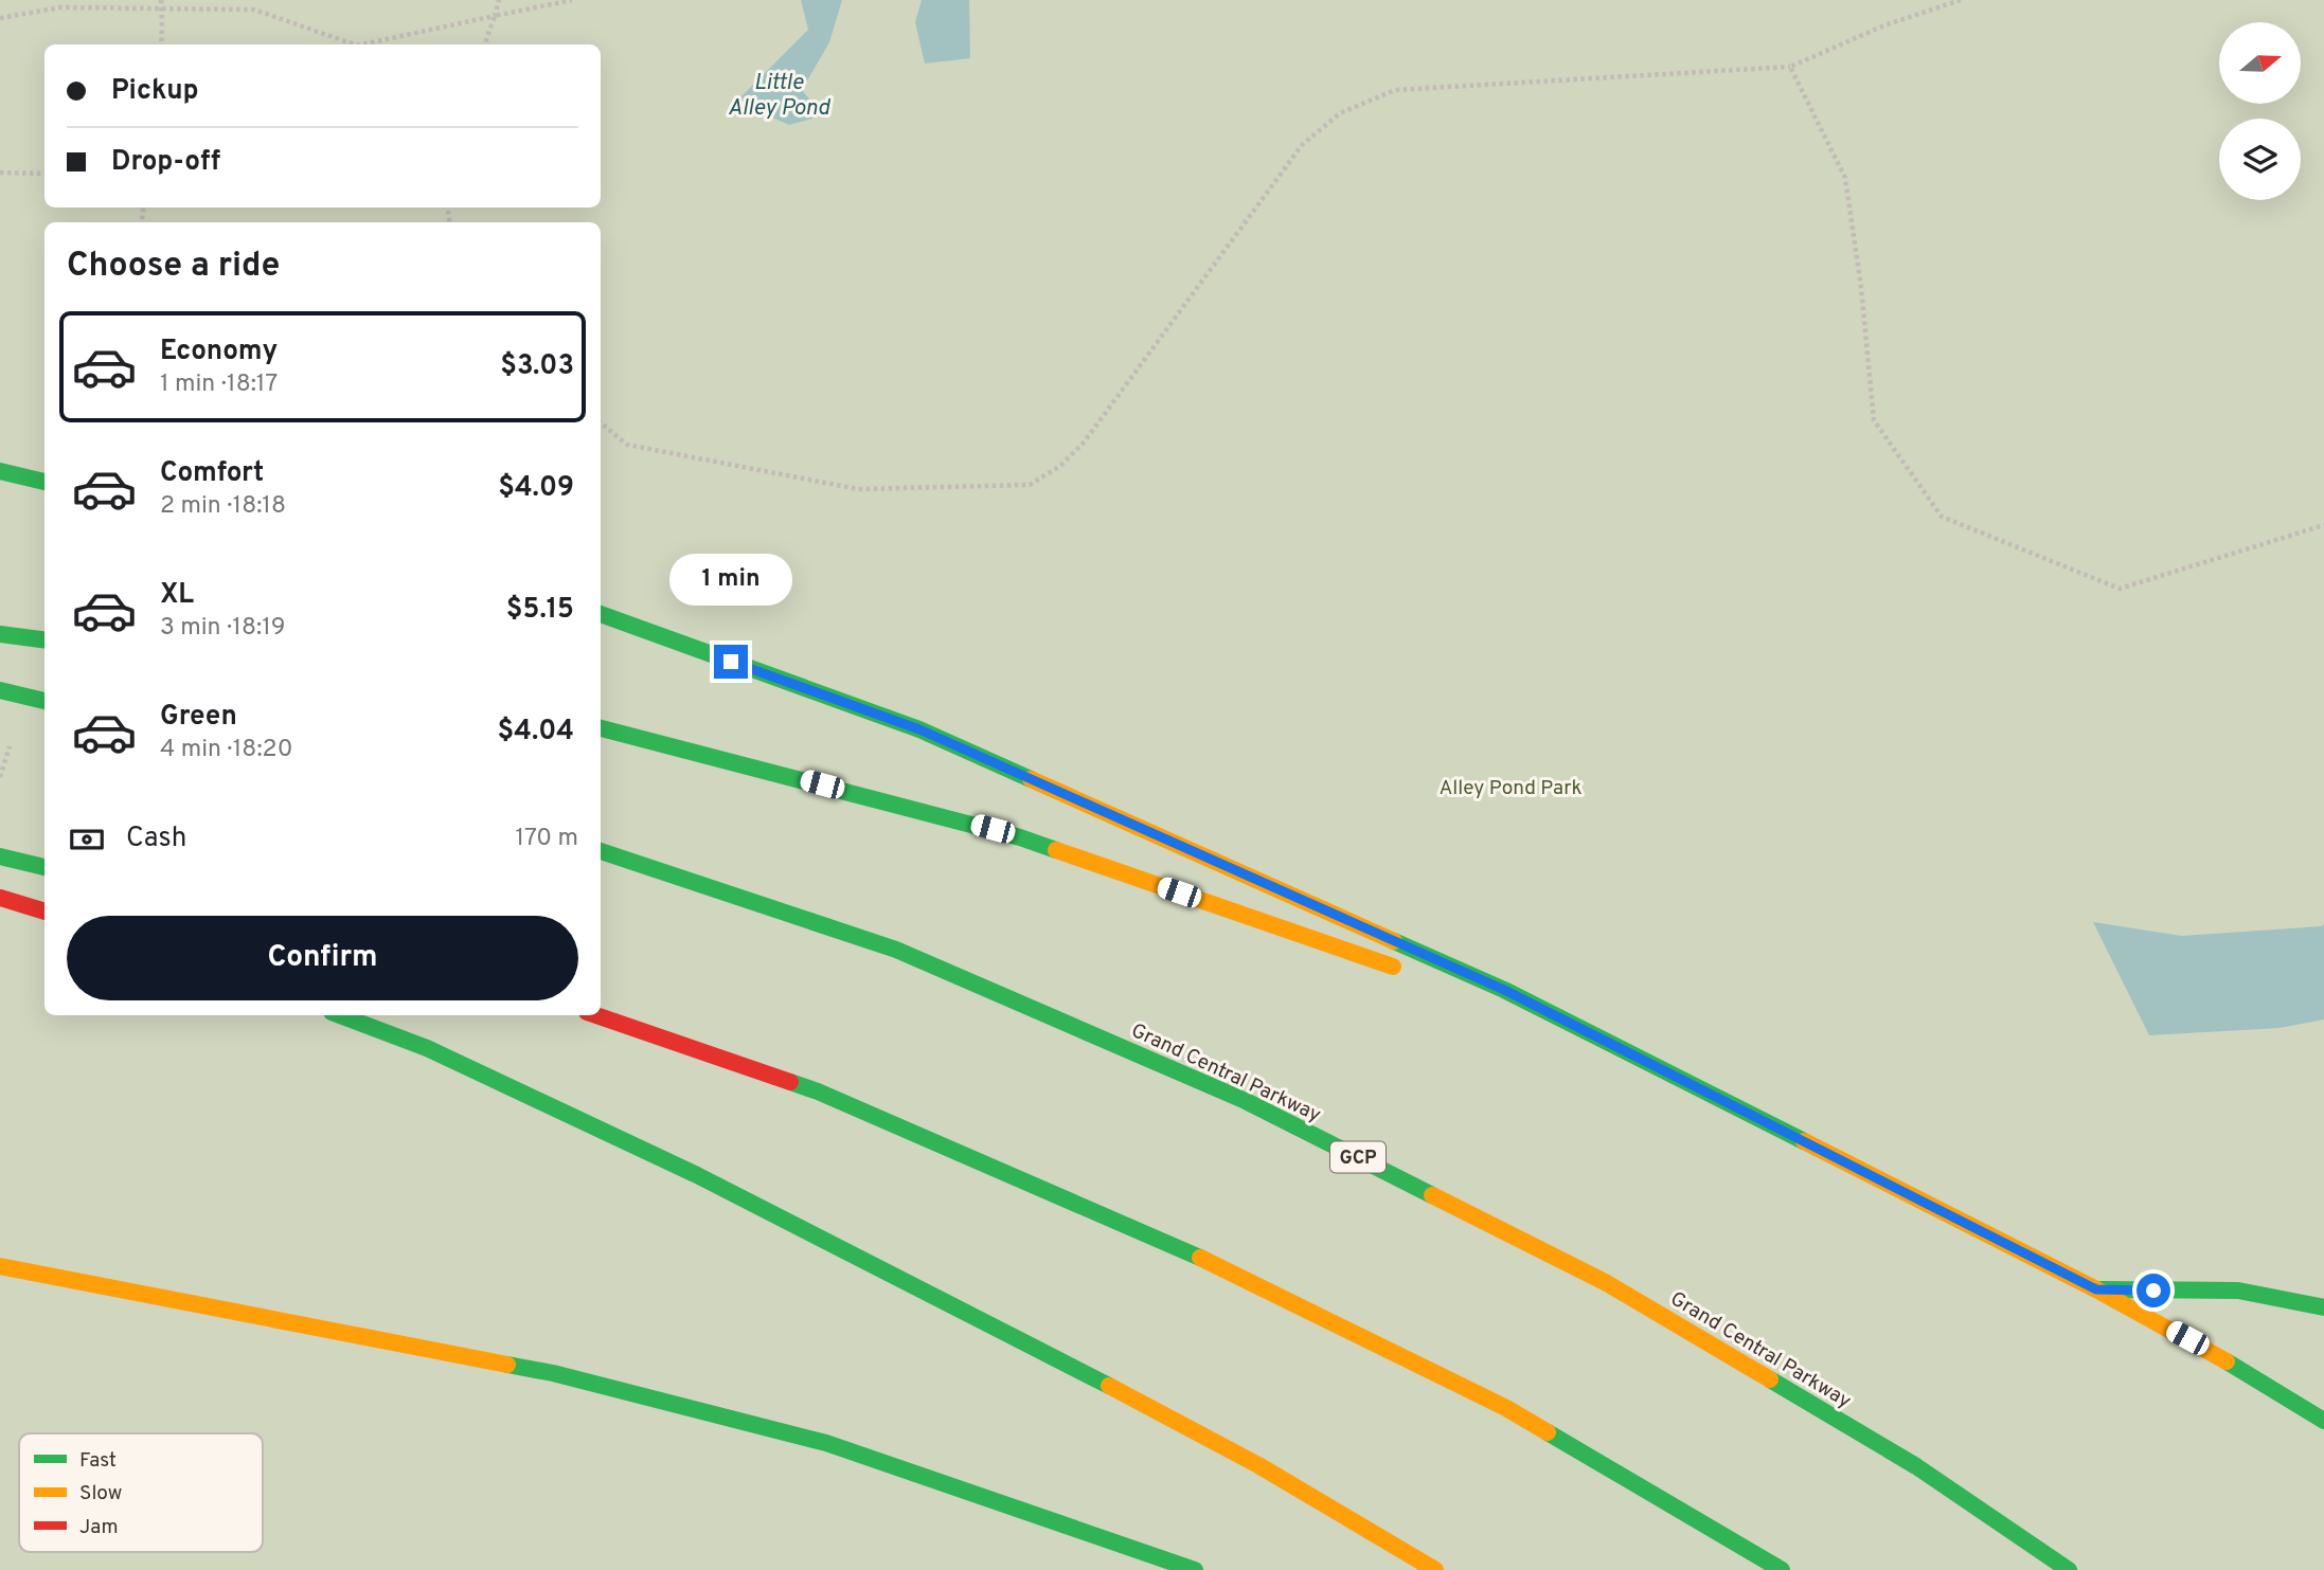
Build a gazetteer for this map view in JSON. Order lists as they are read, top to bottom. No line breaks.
{"streets":{"highway":["Grand Central Parkway","GCP"]},"water":["Little Alley Pond"],"parks":["Alley Pond Park"],"legend":["Fast","Slow","Jam"],"north":"right","page":{"banner":["Pickup","Drop-off"],"heading":"Choose a ride","list":[{"name":"Economy","note":"1 min · 18:17","value":"$3.03"},{"name":"Comfort","note":"2 min · 18:18","value":"$4.09"},{"name":"XL","note":"3 min · 18:19","value":"$5.15"},{"name":"Green","note":"4 min · 18:20","value":"$4.04"}],"bubble":"1 min","pay":["Cash","170 m"],"buttons":"Confirm"}}
